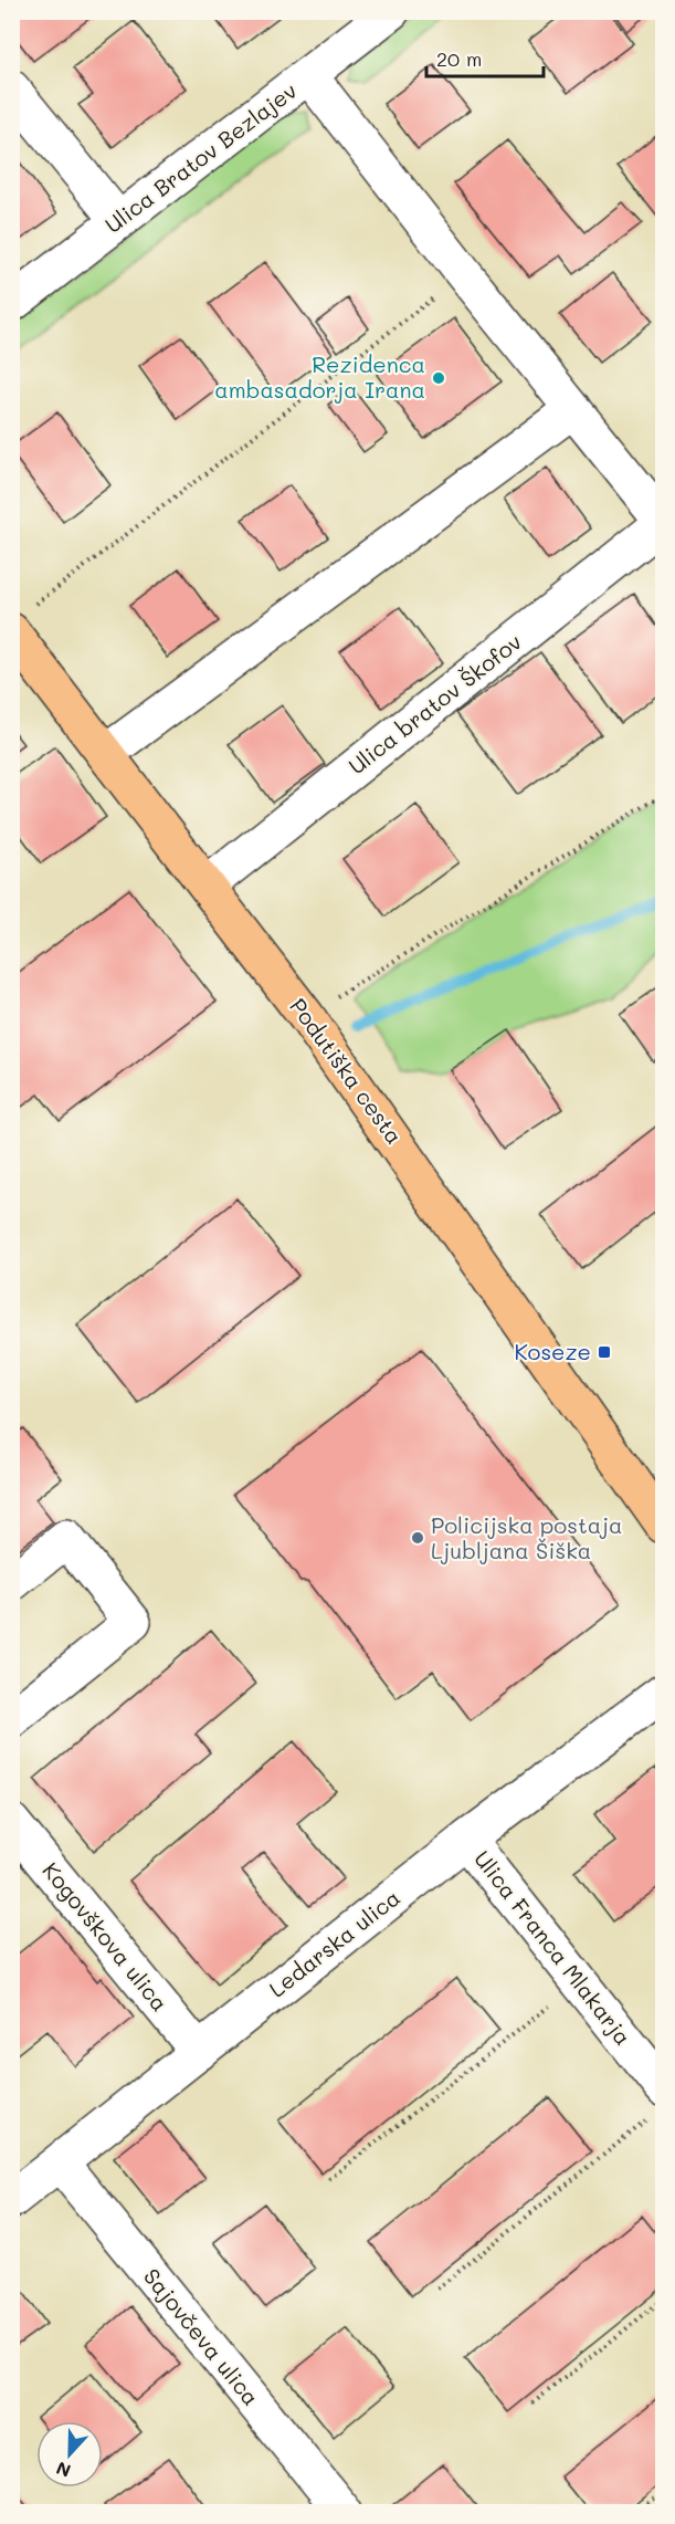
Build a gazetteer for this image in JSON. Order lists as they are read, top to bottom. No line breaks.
{"streets":{"main road":["Podutiška cesta"],"street":["Ulica Bratov Bezlajev","Ulica bratov Škofov","Kogovškova ulica","Ledarska ulica","Ulica Franca Mlakarja","Sajovčeva ulica"]},"crossings":[["Ulica Bratov Bezlajev","Ulica bratov Škofov"],["Ulica bratov Škofov","Podutiška cesta"],["Kogovškova ulica","Ledarska ulica"],["Ledarska ulica","Ulica Franca Mlakarja"],["Ledarska ulica","Sajovčeva ulica"]],"places":{"other":["Rezidenca ambasadorja Irana","Policijska postaja Ljubljana Šiška"],"transit":["Koseze"]},"scale_bar":"20 m","north":"bottom"}
